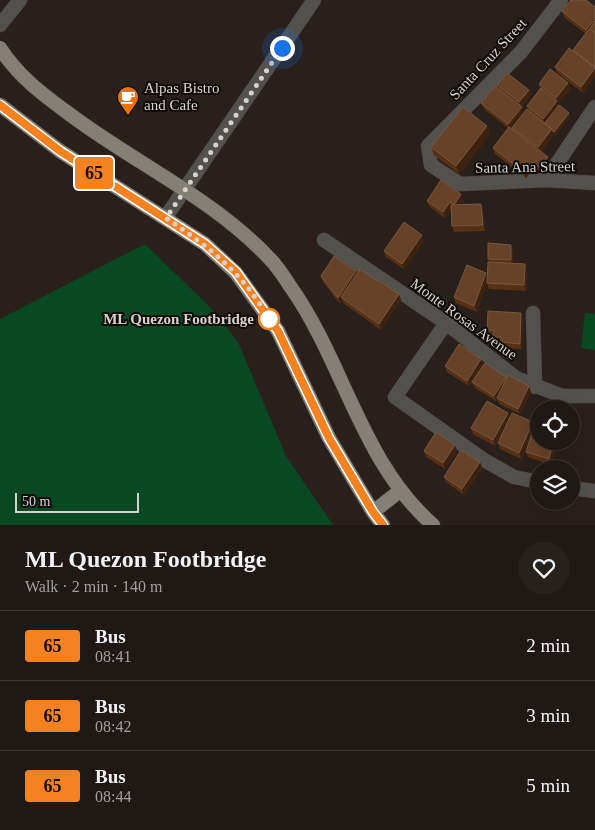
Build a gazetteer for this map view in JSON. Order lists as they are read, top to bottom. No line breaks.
{"streets":{"street":["Santa Cruz Street","Santa Ana Street","Monte Rosas Avenue"]},"crossings":[["Santa Cruz Street","Santa Ana Street"]],"places":{"cafe":["Alpas Bistro and Cafe"],"other":["ML Quezon Footbridge"]},"lines":["bus line 65"],"scale_bar":"50 m","page":{"on_map":"65","scale":"50 m","heading":["ML Quezon Footbridge","Walk · 2 min · 140 m"],"list":[{"mark":"65","name":"Bus","note":"08:41","value":"2 min"},{"mark":"65","name":"Bus","note":"08:42","value":"3 min"},{"mark":"65","name":"Bus","note":"08:44","value":"5 min"}]}}
